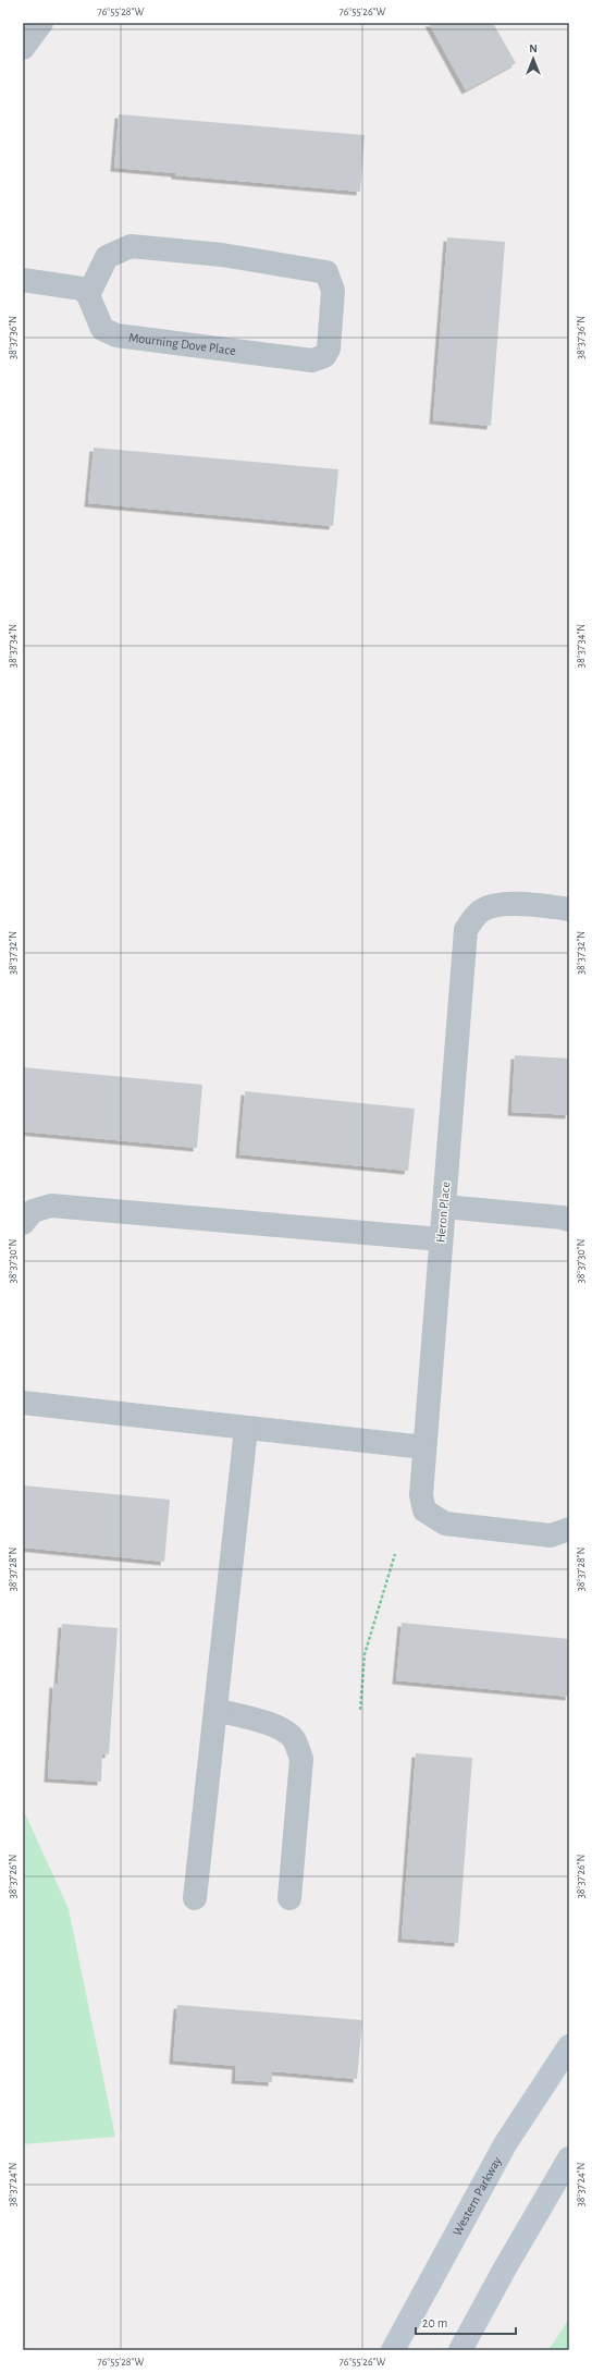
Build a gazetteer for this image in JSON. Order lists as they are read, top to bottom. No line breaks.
{"streets":{"main road":["Western Parkway"],"street":["Mourning Dove Place","Heron Place"]},"scale_bar":"20 m","north":"top","coordinates":["76°55'28\"W","76°55'26\"W","38°37'36\"N","38°37'34\"N","38°37'32\"N","38°37'30\"N","38°37'28\"N","38°37'26\"N","38°37'24\"N"]}
